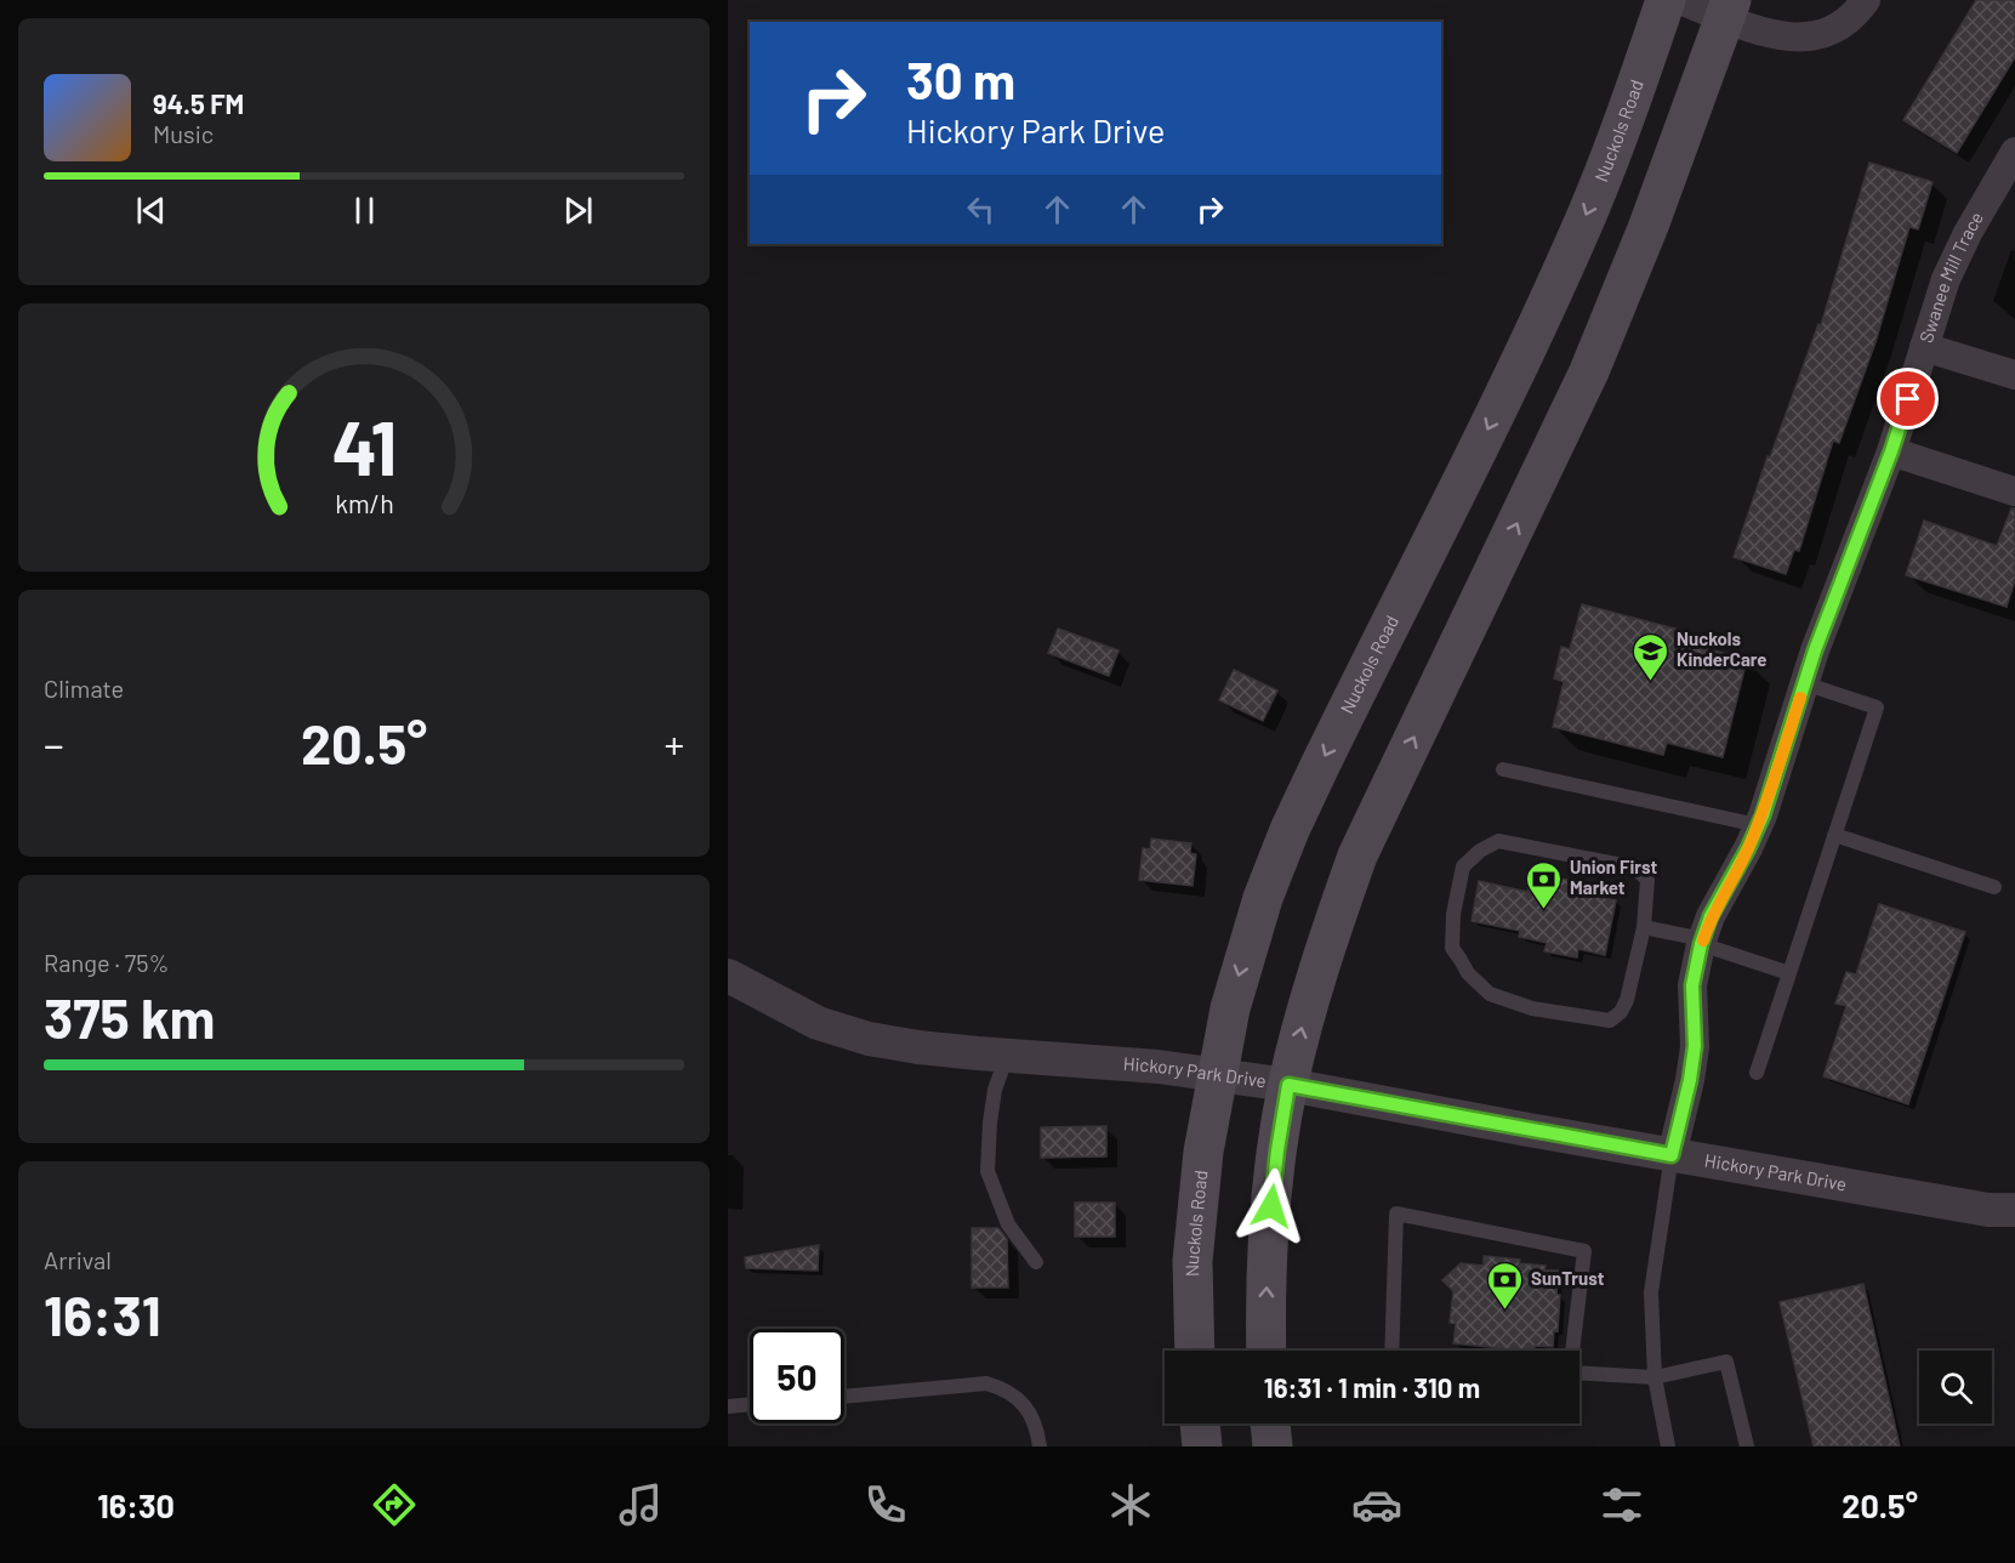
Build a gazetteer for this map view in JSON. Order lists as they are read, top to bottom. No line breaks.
{"streets":{"main road":["Nuckols Road"],"street":["Swanee Mill Trace","Hickory Park Drive"]},"crossings":[["Nuckols Road","Hickory Park Drive"],["Swanee Mill Trace","Hickory Park Drive"]],"places":{"school or university":["Nuckols KinderCare"],"bank":["Union First Market","SunTrust"]},"page":{"turn":["30 m","Hickory Park Drive"],"song":["94.5 FM","Music"],"tile":["Climate",["Range · 75%","375 km"],["Arrival","16:31"]],"heat":["−","20.5°","+"],"limit":"50","trip":"16:31 · 1 min · 310 m","tabs":["16:30","20.5°"],"gauge":["41","km/h"]}}
